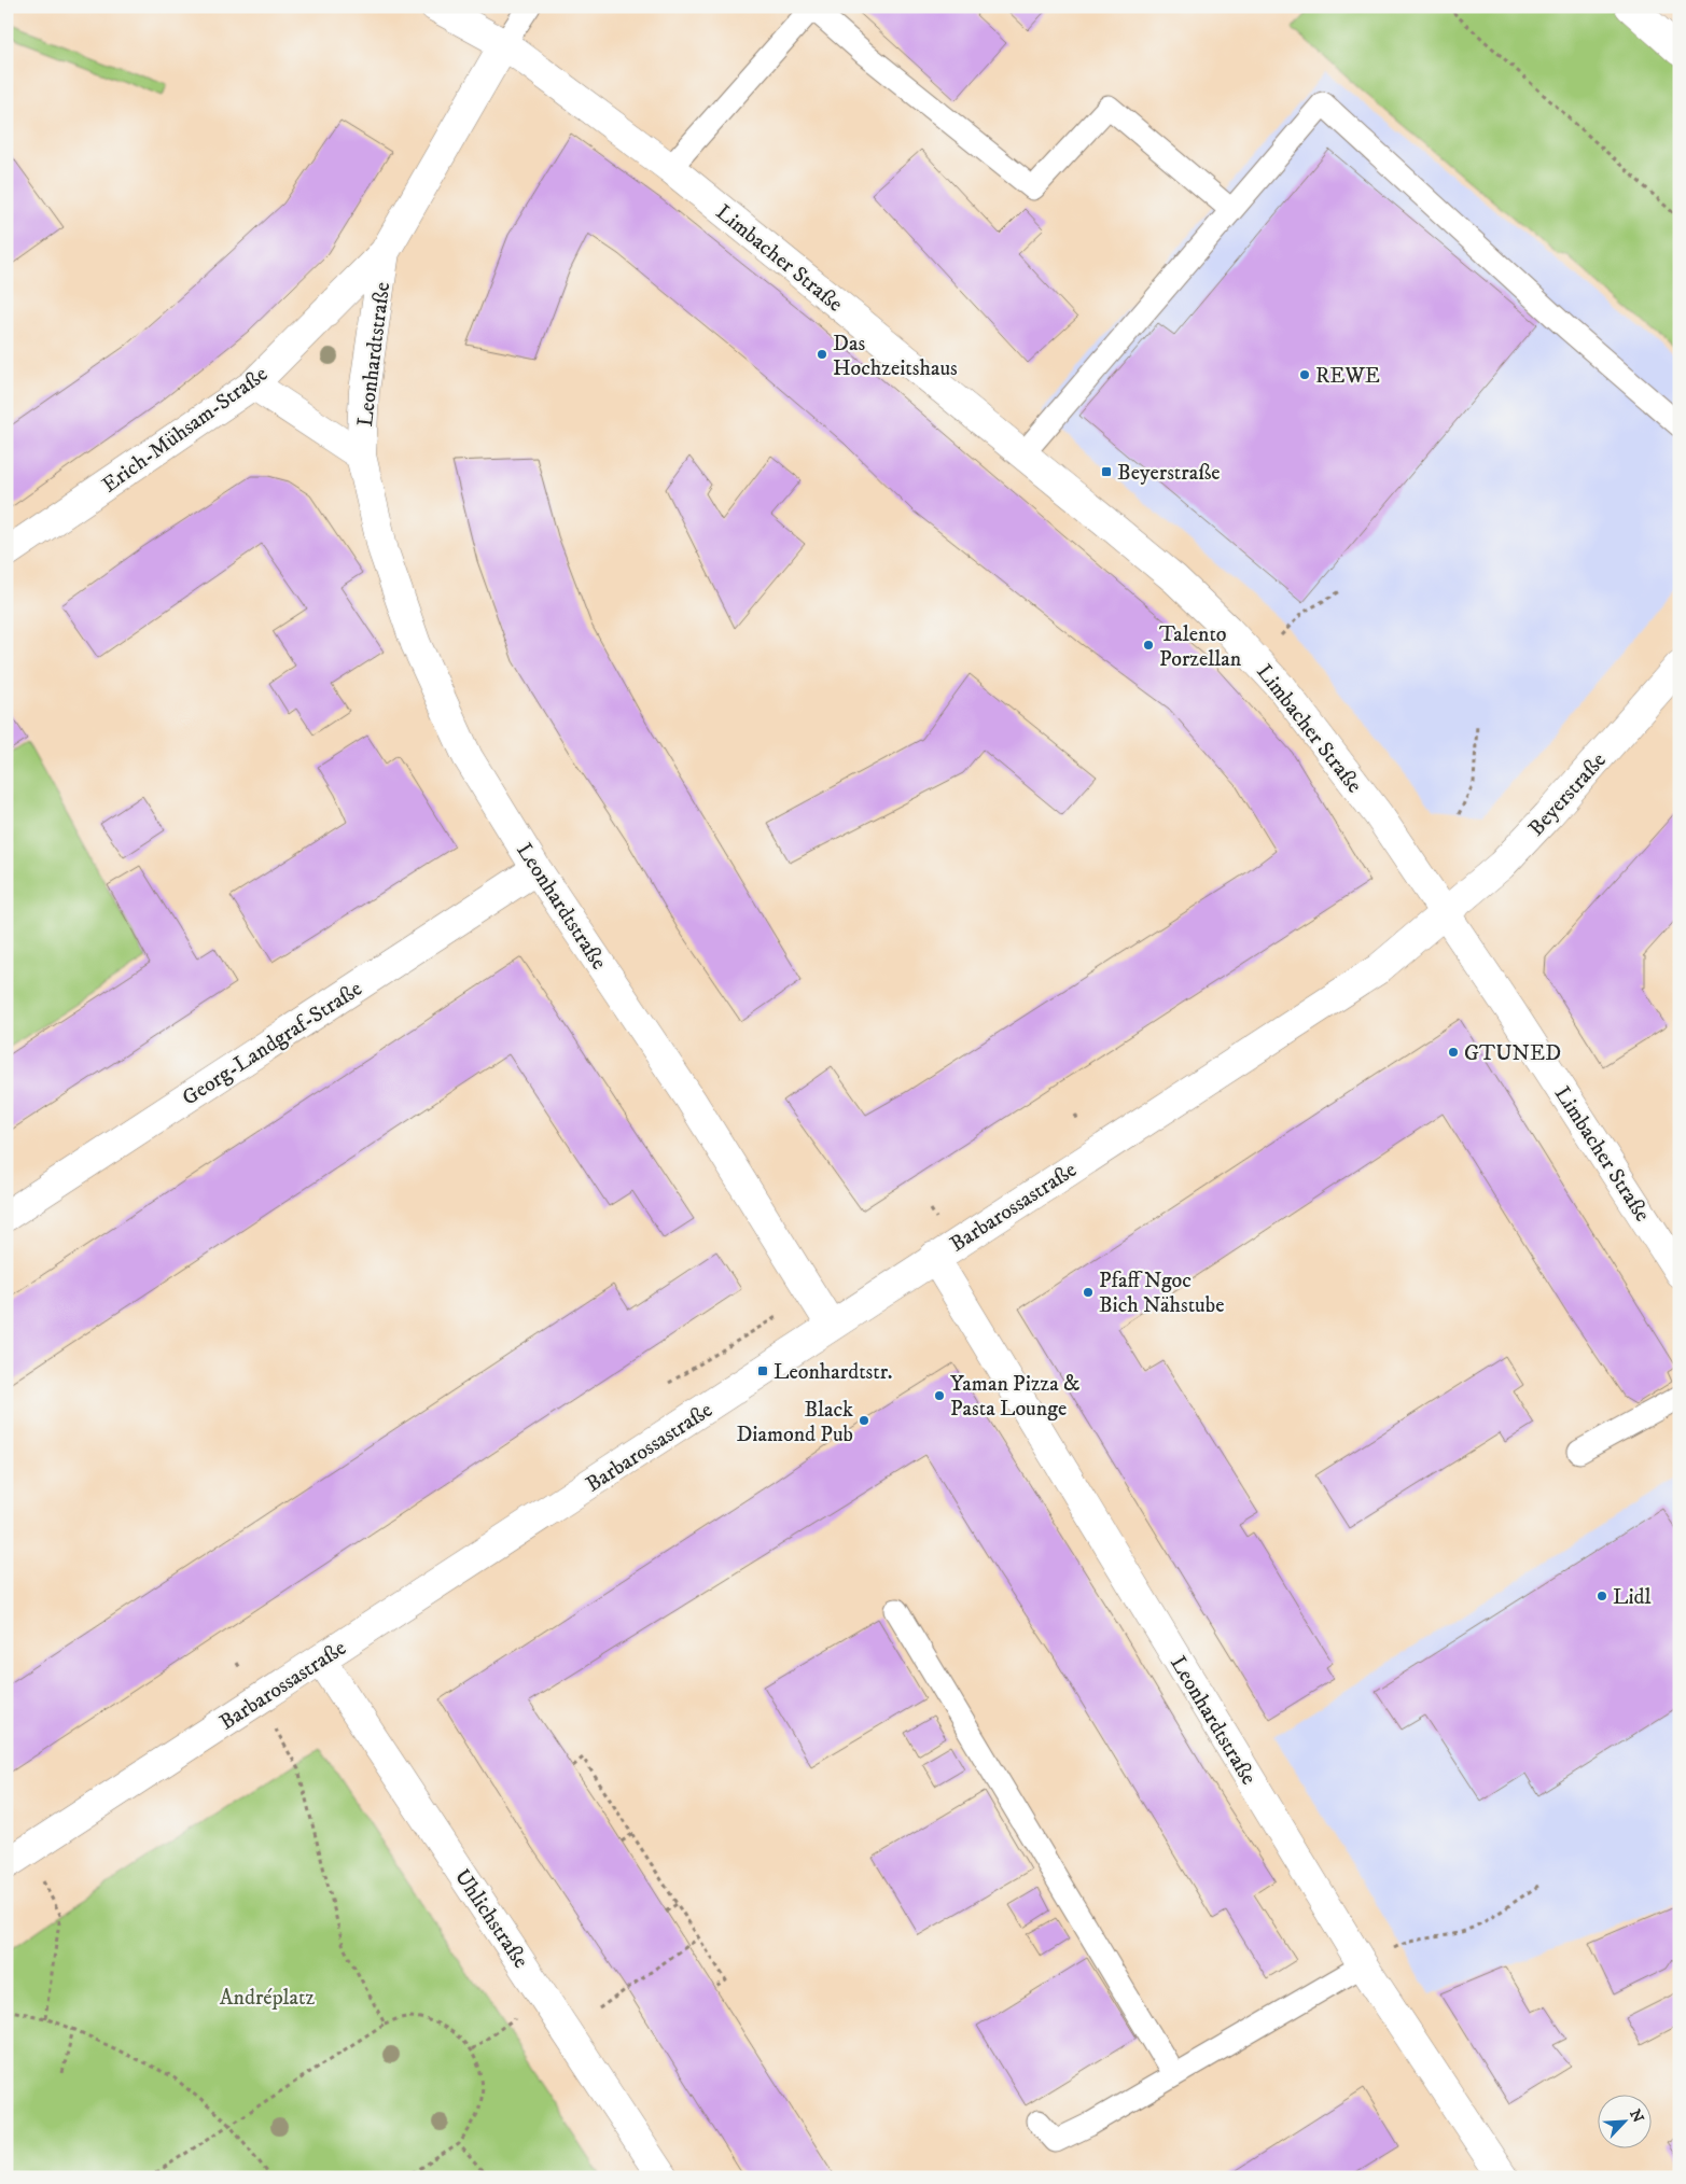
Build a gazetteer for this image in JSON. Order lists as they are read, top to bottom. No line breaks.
{"streets":{"street":["Limbacher Straße","Leonhardtstraße","Erich-Mühsam-Straße","Beyerstraße","Georg-Landgraf-Straße","Barbarossastraße","Uhlichstraße"]},"crossings":[["Limbacher Straße","Erich-Mühsam-Straße"],["Limbacher Straße","Beyerstraße"],["Limbacher Straße","Barbarossastraße"],["Leonhardtstraße","Erich-Mühsam-Straße"],["Leonhardtstraße","Georg-Landgraf-Straße"],["Leonhardtstraße","Barbarossastraße"],["Beyerstraße","Barbarossastraße"],["Barbarossastraße","Uhlichstraße"]],"parks":["Andréplatz"],"places":{"other":["Das Hochzeitshaus","REWE","Talento Porzellan","GTUNED","Pfaff Ngoc Bich Nähstube","Yaman Pizza & Pasta Lounge","Black Diamond Pub","Lidl"],"transit":["Beyerstraße","Leonhardtstr."]},"north":"top right"}
